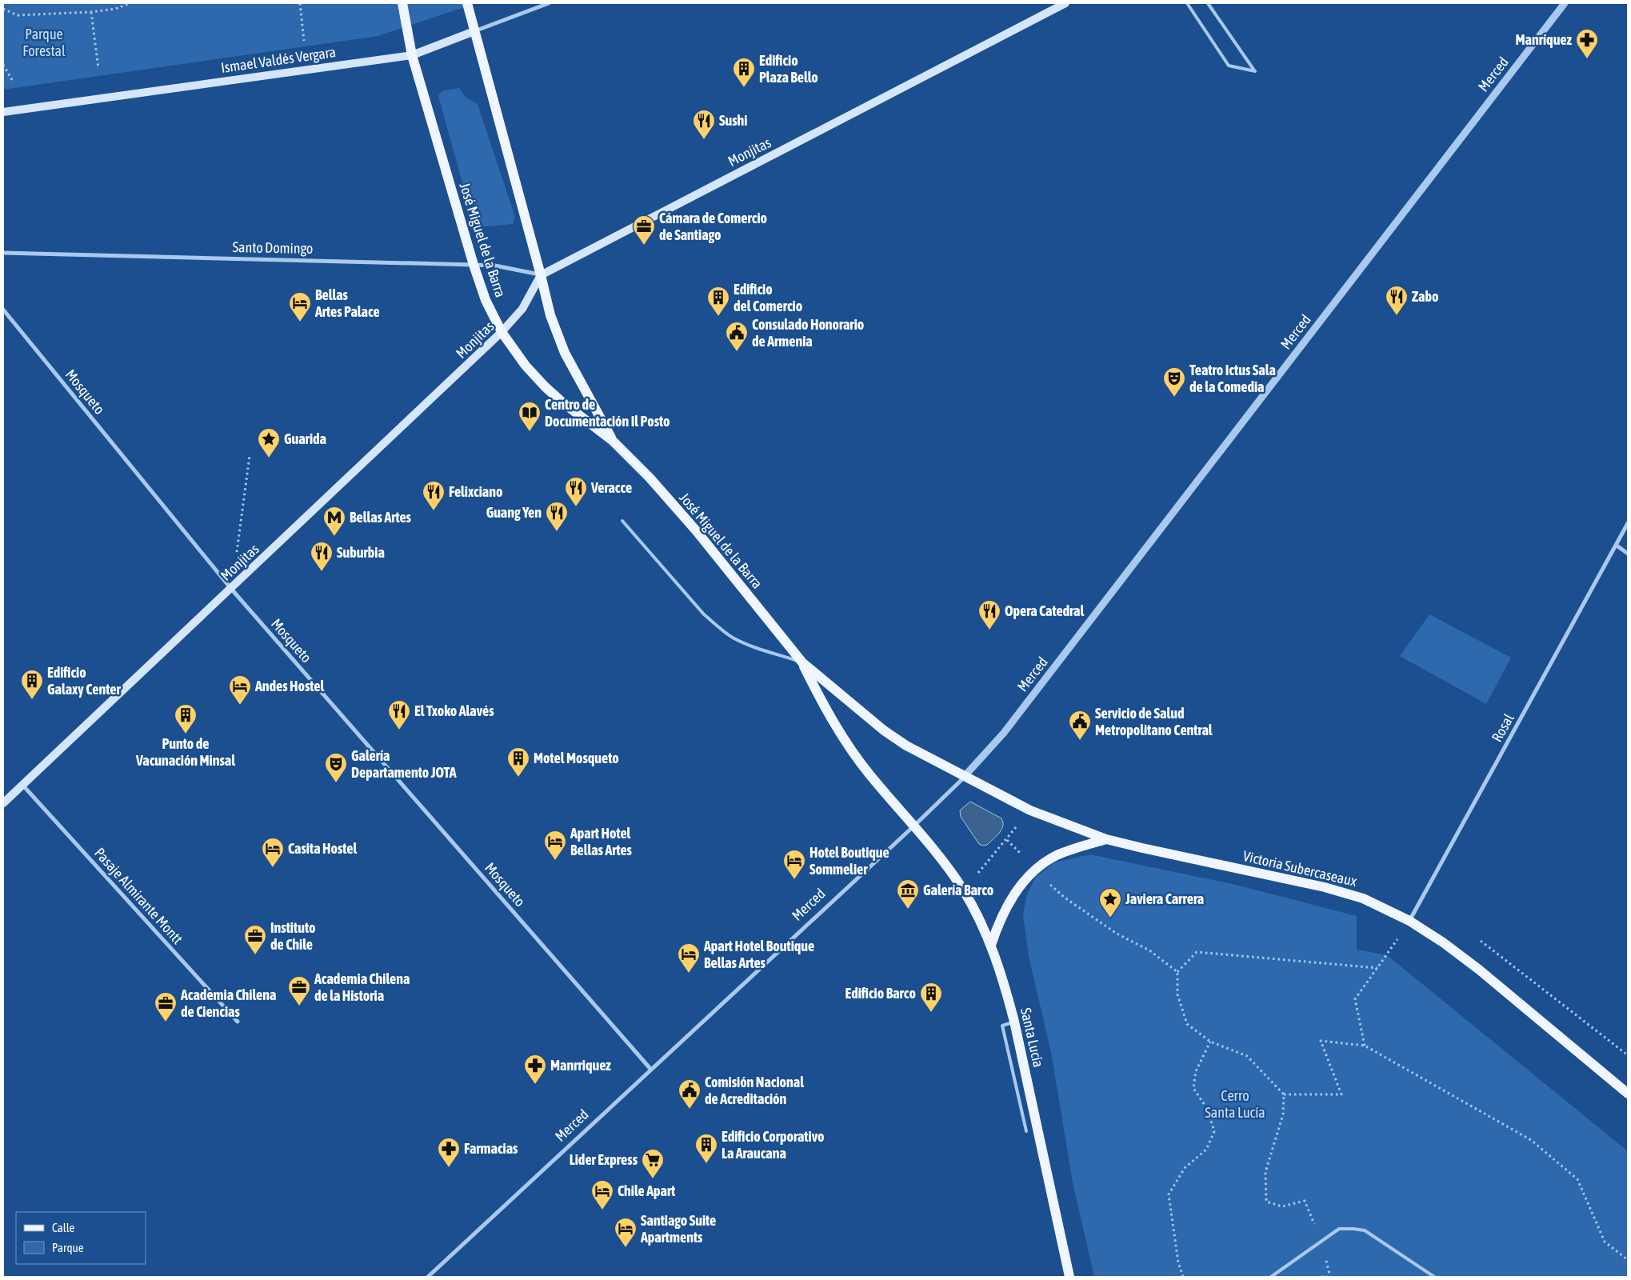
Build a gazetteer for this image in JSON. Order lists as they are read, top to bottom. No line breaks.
{"streets":{"main road":["Ismael Valdés Vergara","Monjitas","José Miguel de la Barra","Victoria Subercaseaux","Santa Lucía"],"street":["Merced","Santo Domingo","Mosqueto","Rosal","Pasaje Almirante Montt"]},"crossings":[["Ismael Valdés Vergara","José Miguel de la Barra"],["Merced","José Miguel de la Barra"],["Merced","Mosqueto"],["Merced","Victoria Subercaseaux"],["Merced","Santa Lucía"],["Monjitas","José Miguel de la Barra"],["Monjitas","Santo Domingo"],["Monjitas","Mosqueto"],["Monjitas","Pasaje Almirante Montt"],["José Miguel de la Barra","Santo Domingo"],["José Miguel de la Barra","Victoria Subercaseaux"],["José Miguel de la Barra","Santa Lucía"],["Rosal","Victoria Subercaseaux"]],"parks":["Parque Forestal","Cerro Santa Lucía"],"places":{"pharmacy":["Manríquez","Manrriquez","Farmacias"],"building":["Edificio Plaza Bello","Edificio del Comercio","Edificio Galaxy Center","Punto de Vacunación Minsal","Motel Mosqueto","Edificio Barco","Edificio Corporativo La Araucana"],"restaurant":["Sushi","Zabo","Veracce","Felixciano","Guang Yen","Suburbia","Opera Catedral","El Txoko Alavés"],"office":["Cámara de Comercio de Santiago","Instituto de Chile","Academia Chilena de la Historia","Academia Chilena de Ciencias"],"hotel":["Bellas Artes Palace","Andes Hostel","Apart Hotel Bellas Artes","Casita Hostel","Hotel Boutique Sommelier","Apart Hotel Boutique Bellas Artes","Chile Apart","Santiago Suite Apartments"],"public building":["Consulado Honorario de Armenia","Servicio de Salud Metropolitano Central","Comisión Nacional de Acreditación"],"theatre":["Teatro Ictus Sala de la Comedia","Galería Departamento JOTA"],"library":["Centro de Documentación Il Posto"],"place":["Guarida","Javiera Carrera"],"metro station":["Bellas Artes"],"museum":["Galería Barco"],"supermarket":["Lider Express"]},"legend":["Calle","Parque"]}
